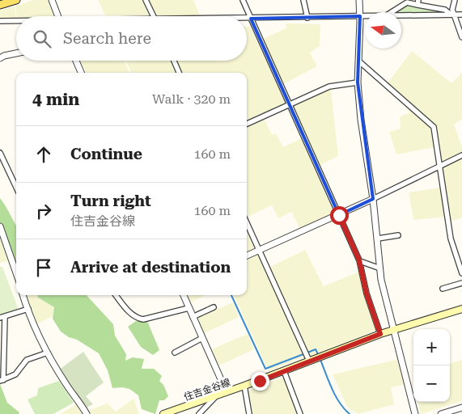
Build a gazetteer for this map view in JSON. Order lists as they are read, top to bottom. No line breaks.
{"streets":{"main road":["住吉金谷線"]},"north":"left","page":{"search":"Search here","heading":["4 min","Walk · 320 m"],"list":[["Continue","160 m"],["Turn right","住吉金谷線","160 m"],"Arrive at destination"],"map_buttons":["+","−"]}}
